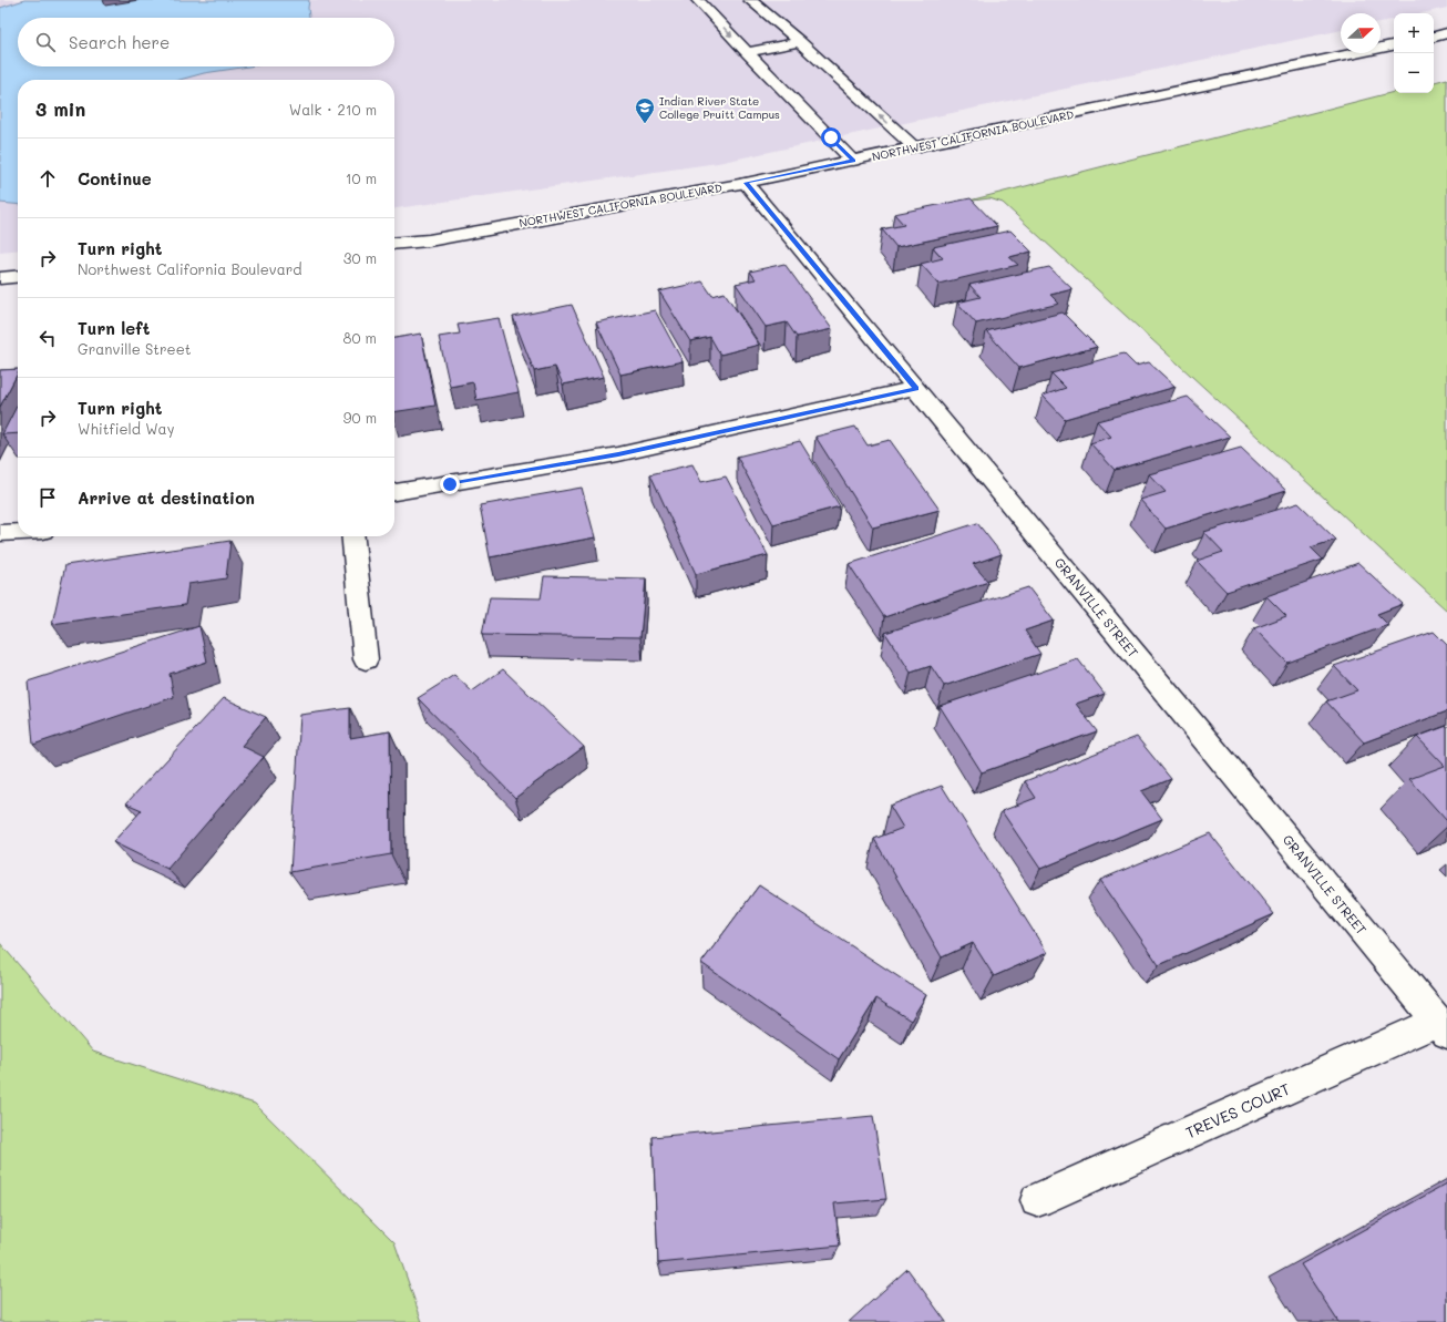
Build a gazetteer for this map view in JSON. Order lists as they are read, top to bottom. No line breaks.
{"streets":{"street":["NORTHWEST CALIFORNIA BOULEVARD","GRANVILLE STREET","TREVES COURT"]},"crossings":[["NORTHWEST CALIFORNIA BOULEVARD","GRANVILLE STREET"],["GRANVILLE STREET","TREVES COURT"]],"places":{"school or university":["Indian River State College Pruitt Campus"]},"north":"right","page":{"map_buttons":["+","−"],"search":"Search here","heading":["3 min","Walk · 210 m"],"list":[["Continue","10 m"],["Turn right","Northwest California Boulevard","30 m"],["Turn left","Granville Street","80 m"],["Turn right","Whitfield Way","90 m"],"Arrive at destination"]}}
